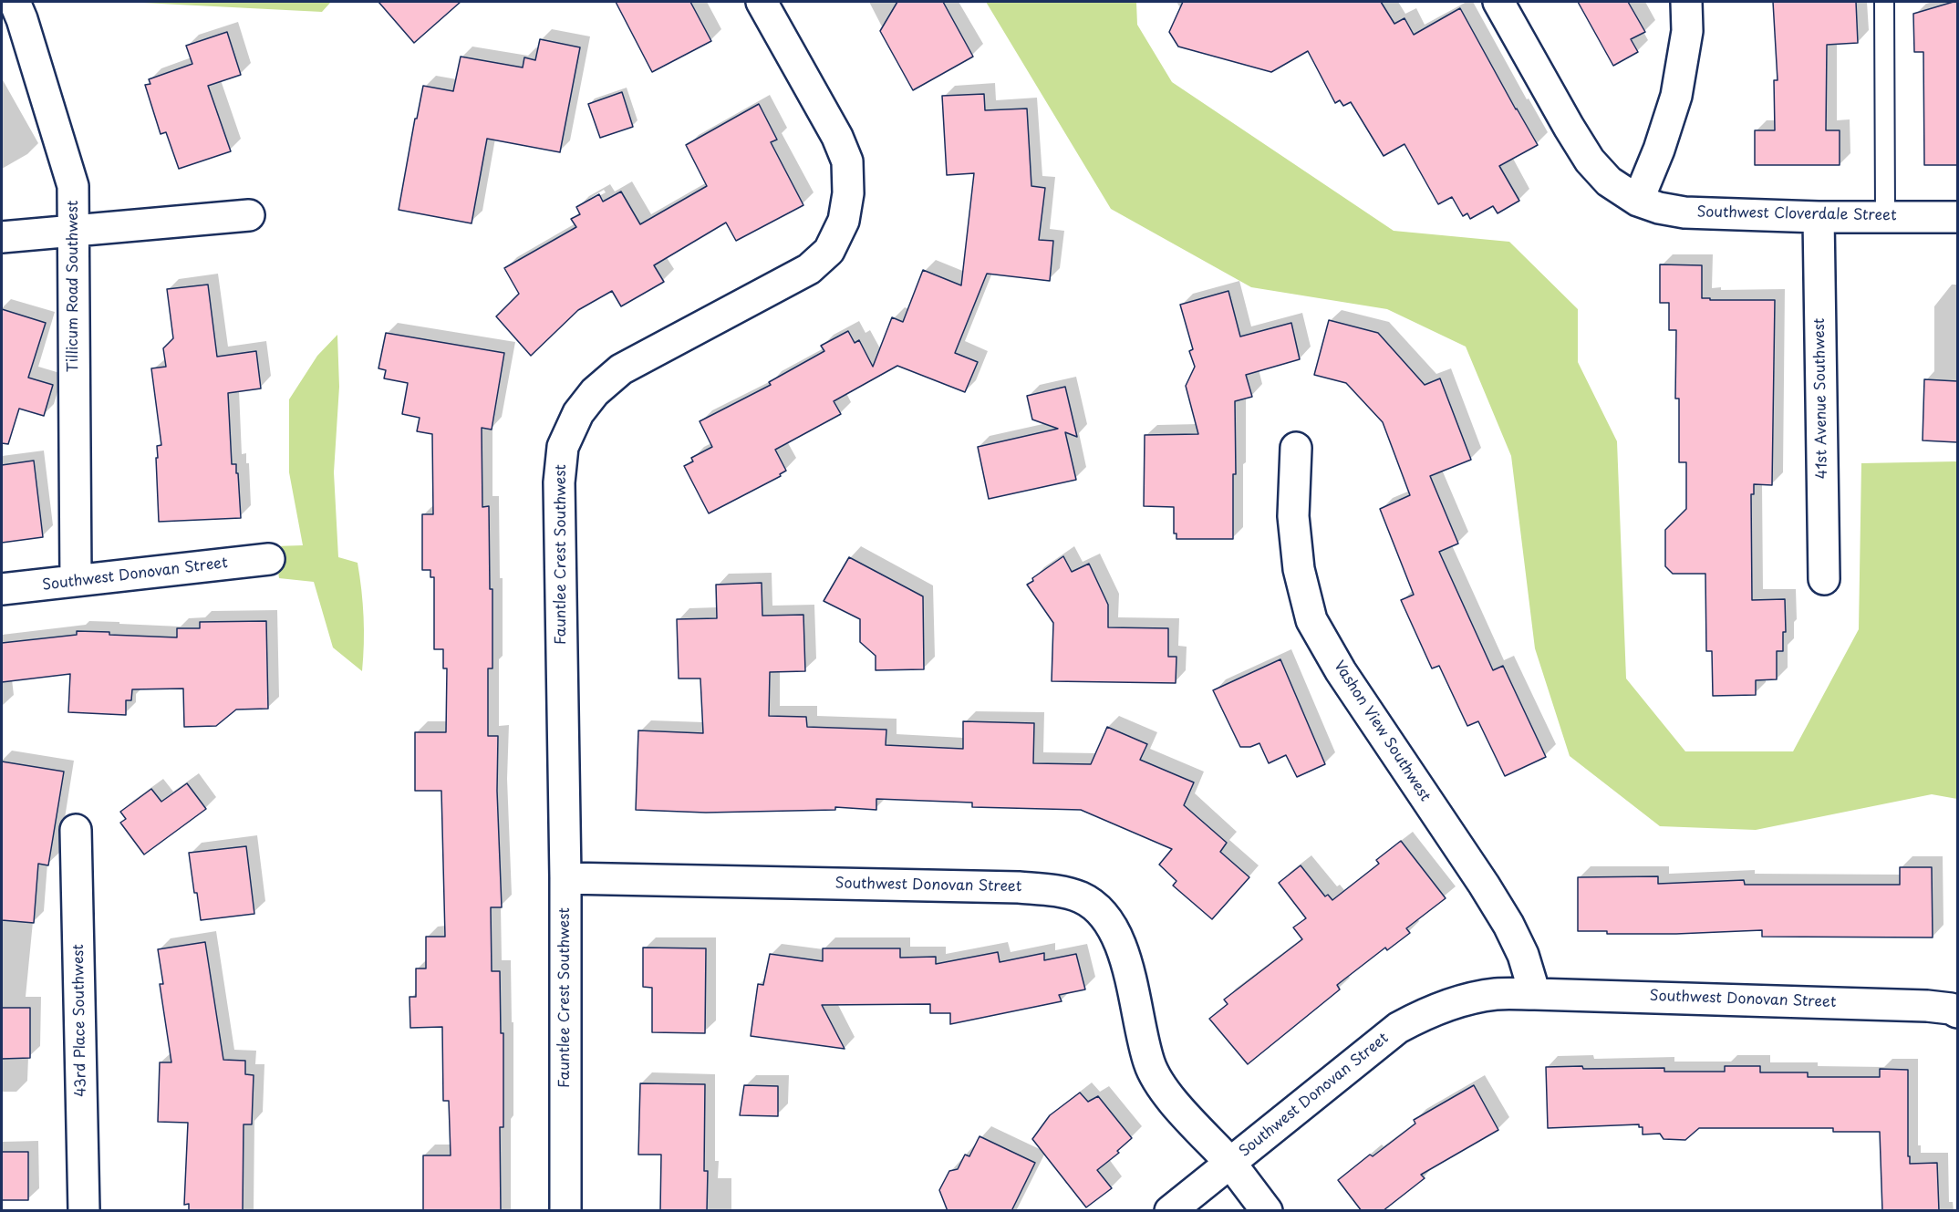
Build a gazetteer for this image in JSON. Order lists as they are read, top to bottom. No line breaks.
{"streets":{"street":["Southwest Cloverdale Street","Tillicum Road Southwest","41st Avenue Southwest","Fauntlee Crest Southwest","Southwest Donovan Street","Vashon View Southwest","43rd Place Southwest"]},"crossings":[["Southwest Cloverdale Street","41st Avenue Southwest"],["Tillicum Road Southwest","Southwest Donovan Street"],["Fauntlee Crest Southwest","Southwest Donovan Street"],["Southwest Donovan Street","Vashon View Southwest"]]}
